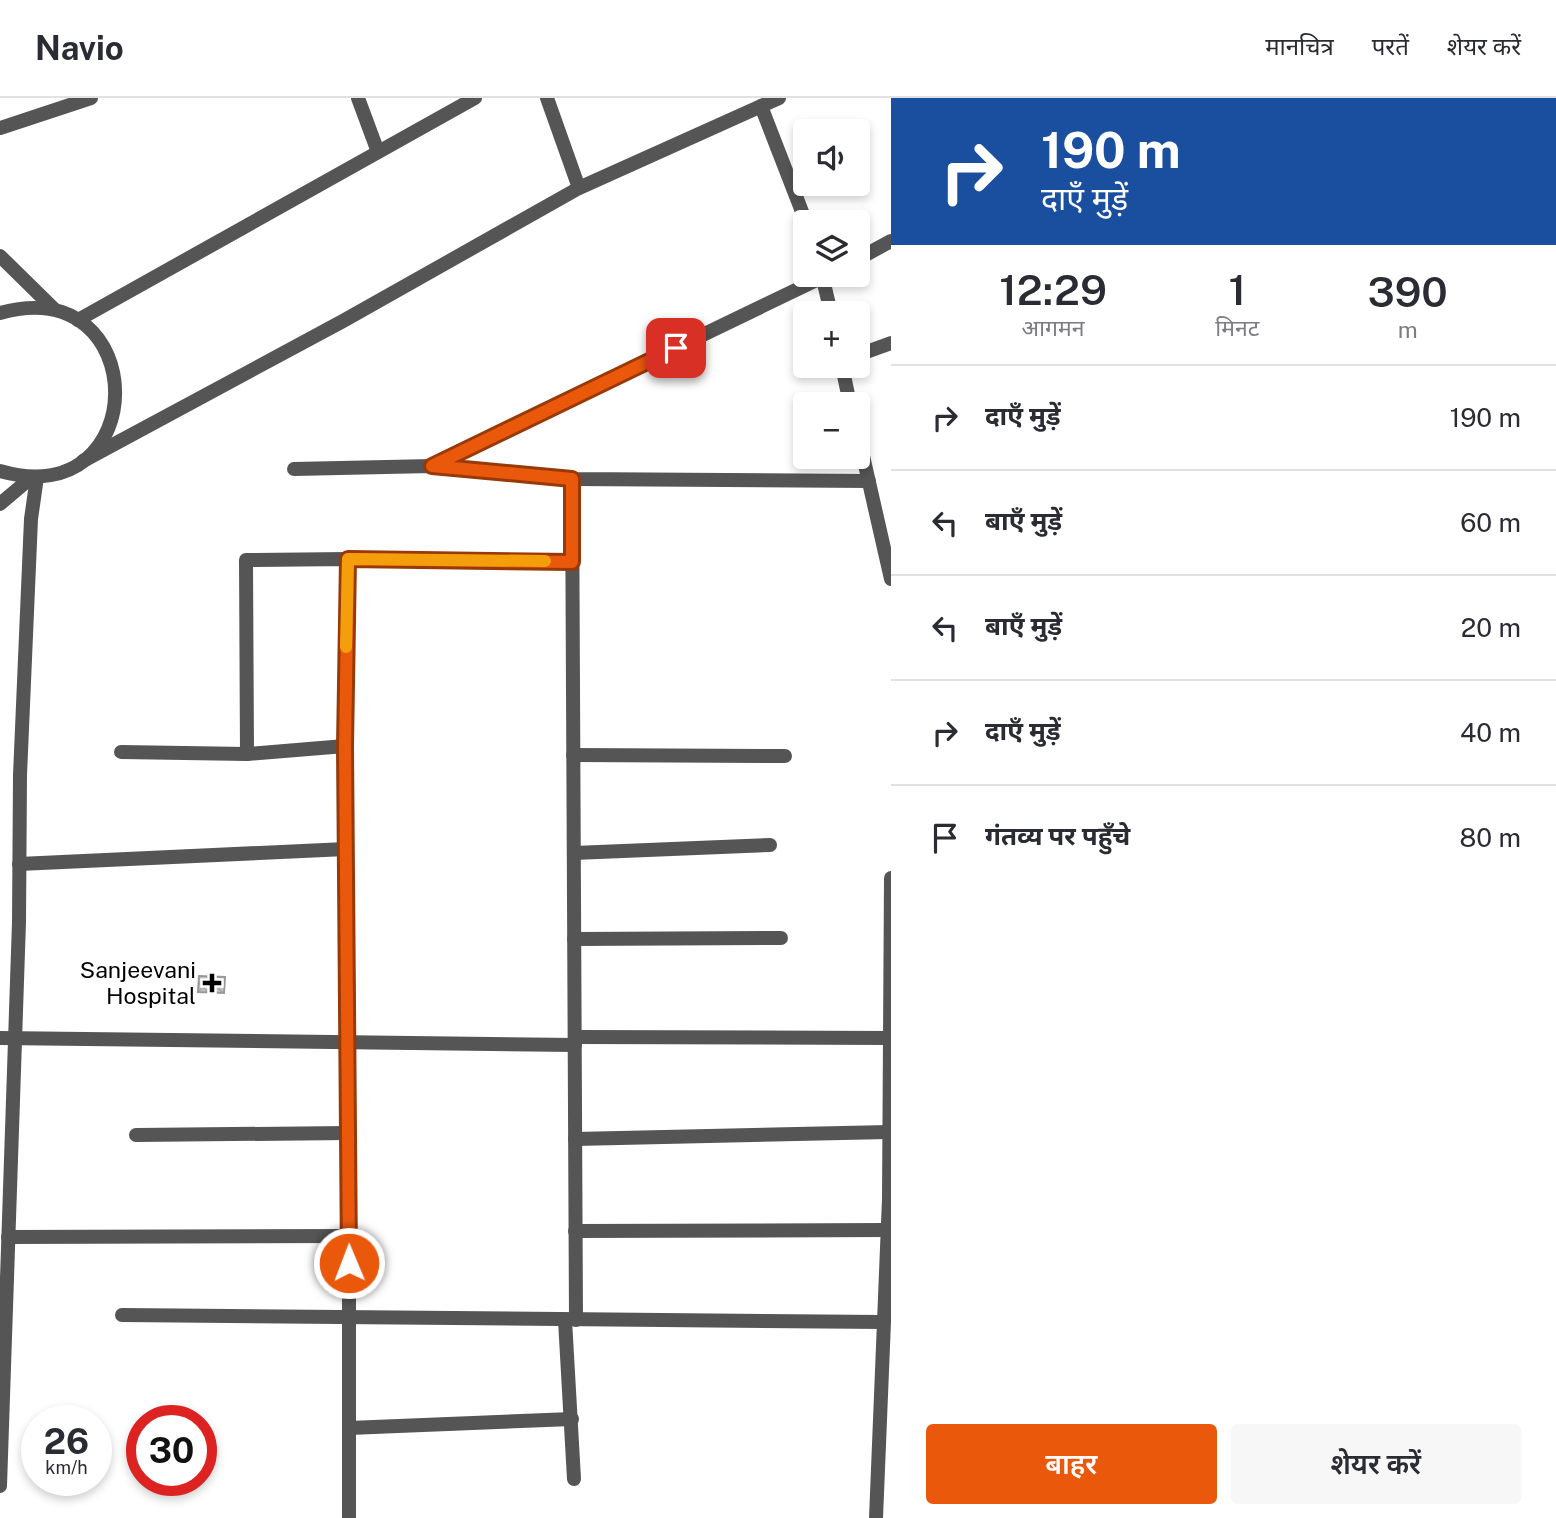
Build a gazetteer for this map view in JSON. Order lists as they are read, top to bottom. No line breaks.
{"places":{"health":["Sanjeevani Hospital"]},"page":{"header":"Navio","nav":["मानचित्र","परतें","शेयर करें"],"turn":["190 m","दाएँ मुड़ें"],"map_buttons":["+","−"],"eta":["12:29","आगमन","1","मिनट","390","m"],"list":[{"name":"दाएँ मुड़ें","value":"190 m"},{"name":"बाएँ मुड़ें","value":"60 m"},{"name":"बाएँ मुड़ें","value":"20 m"},{"name":"दाएँ मुड़ें","value":"40 m"},{"name":"गंतव्य पर पहुँचे","value":"80 m"}],"speed":"26 km/h","limit":"30","buttons":["बाहर","शेयर करें"]}}
